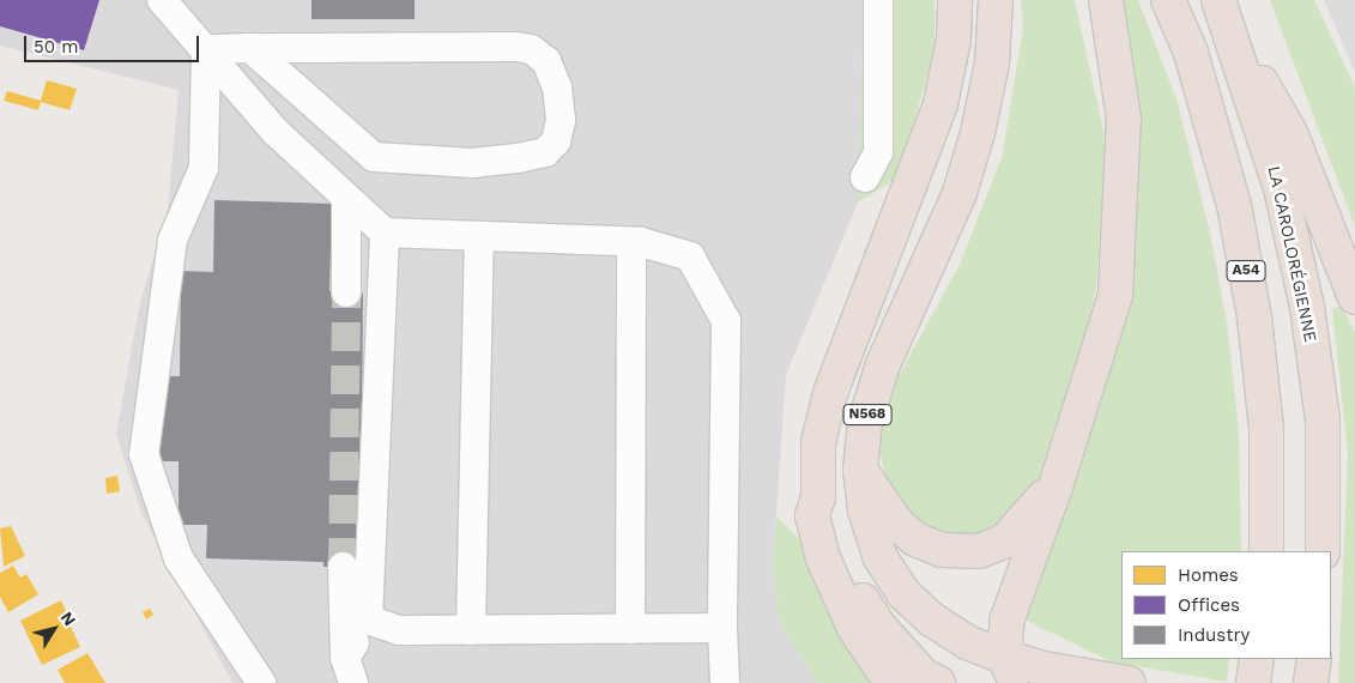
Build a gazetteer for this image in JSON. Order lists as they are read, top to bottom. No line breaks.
{"streets":{"highway":["LA CAROLORÉGIENNE","A54","N568"]},"legend":["Homes","Offices","Industry"],"scale_bar":"50 m","north":"top right"}
